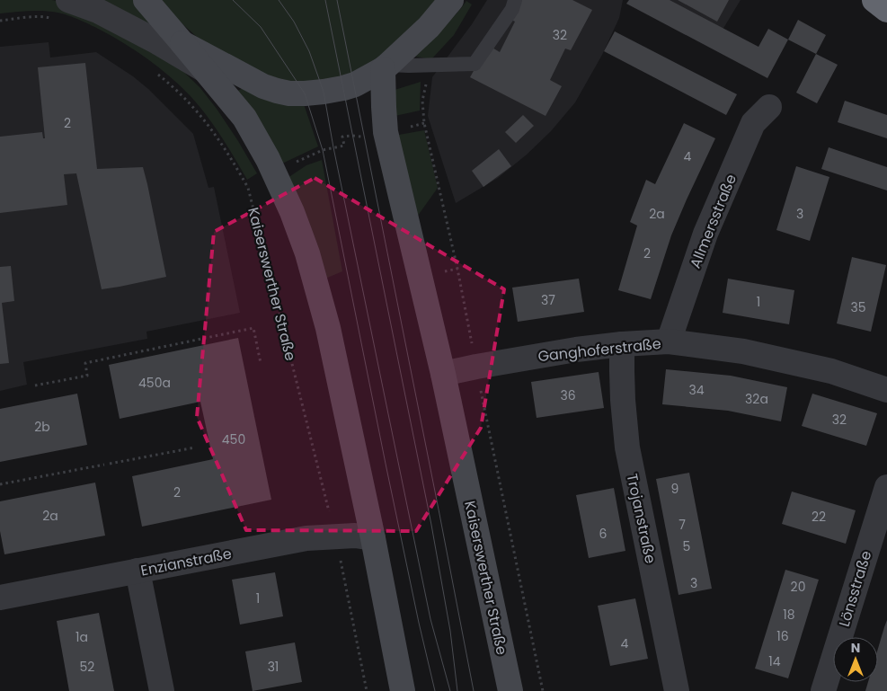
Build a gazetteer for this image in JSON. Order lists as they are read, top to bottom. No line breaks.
{"streets":{"street":["Allmersstraße","Kaiserswerther Straße","Ganghoferstraße","Trojanstraße","Enzianstraße","Lönsstraße"]},"crossings":[["Allmersstraße","Ganghoferstraße"],["Kaiserswerther Straße","Ganghoferstraße"],["Kaiserswerther Straße","Enzianstraße"],["Ganghoferstraße","Trojanstraße"]],"house_numbers":["32","2","4","2a","3","2","37","1","35","450a","34","36","32a","32","2b","450","9","2","2a","22","7","6","5","3","20","1","18","16","1a","4","14","52","31"],"north":"top"}
